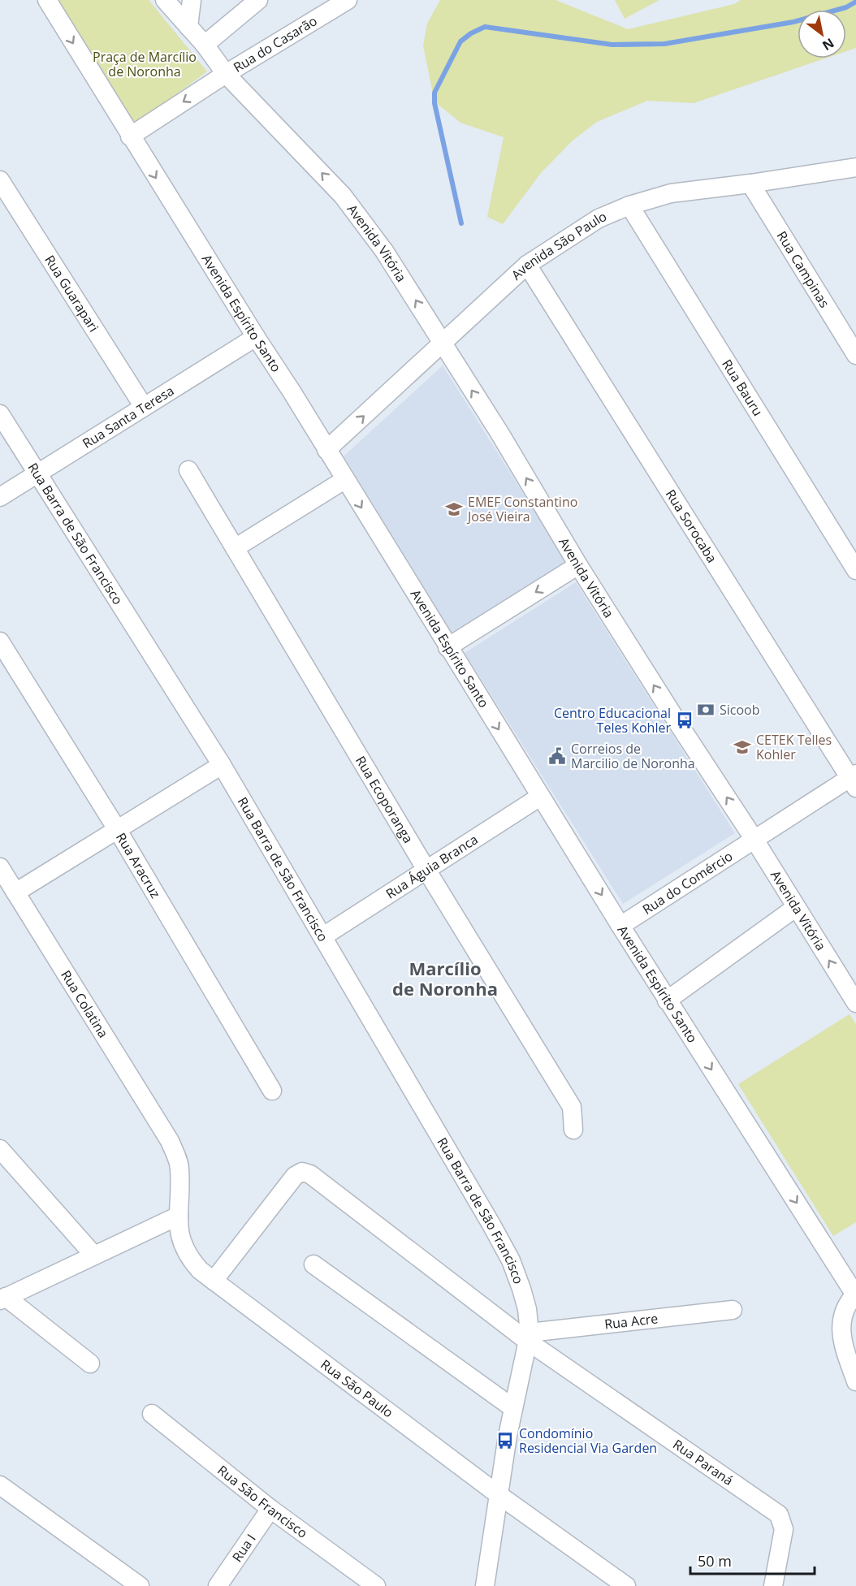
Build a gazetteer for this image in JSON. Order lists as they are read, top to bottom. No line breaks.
{"streets":{"street":["Rua do Casarão","Avenida Vitória","Avenida São Paulo","Rua Campinas","Rua Guarapari","Avenida Espírito Santo","Rua Bauru","Rua Santa Teresa","Rua Sorocaba","Rua Barra de São Francisco","Rua Ecoporanga","Rua Aracruz","Rua Águia Branca","Rua do Comércio","Rua Colatina","Rua Acre","Rua São Paulo","Rua Paraná","Rua São Francisco","Rua I"]},"crossings":[["Rua do Casarão","Avenida Vitória"],["Avenida Vitória","Avenida São Paulo"],["Avenida Vitória","Rua do Comércio"],["Avenida São Paulo","Rua Campinas"],["Avenida São Paulo","Avenida Espírito Santo"],["Avenida São Paulo","Rua Bauru"],["Avenida São Paulo","Rua Sorocaba"],["Rua Guarapari","Rua Santa Teresa"],["Avenida Espírito Santo","Rua Santa Teresa"],["Avenida Espírito Santo","Rua Águia Branca"],["Avenida Espírito Santo","Rua do Comércio"],["Rua Santa Teresa","Rua Barra de São Francisco"],["Rua Sorocaba","Rua do Comércio"],["Rua Barra de São Francisco","Rua Águia Branca"],["Rua Barra de São Francisco","Rua Acre"],["Rua Barra de São Francisco","Rua São Paulo"],["Rua Barra de São Francisco","Rua Paraná"],["Rua Ecoporanga","Rua Águia Branca"],["Rua Colatina","Rua São Paulo"],["Rua Acre","Rua Paraná"],["Rua São Paulo","Rua Paraná"],["Rua São Francisco","Rua I"]],"one_way":["Avenida Vitória","Avenida Espírito Santo"],"districts":["Marcílio de Noronha"],"parks":["Praça de Marcílio de Noronha"],"places":{"school or university":["EMEF Constantino José Vieira","CETEK Telles Kohler"],"bank":["Sicoob"],"bus stop":["Centro Educacional Teles Kohler","Condomínio Residencial Via Garden"],"public building":["Correios de Marcilio de Noronha"]},"scale_bar":"50 m","north":"bottom right"}
